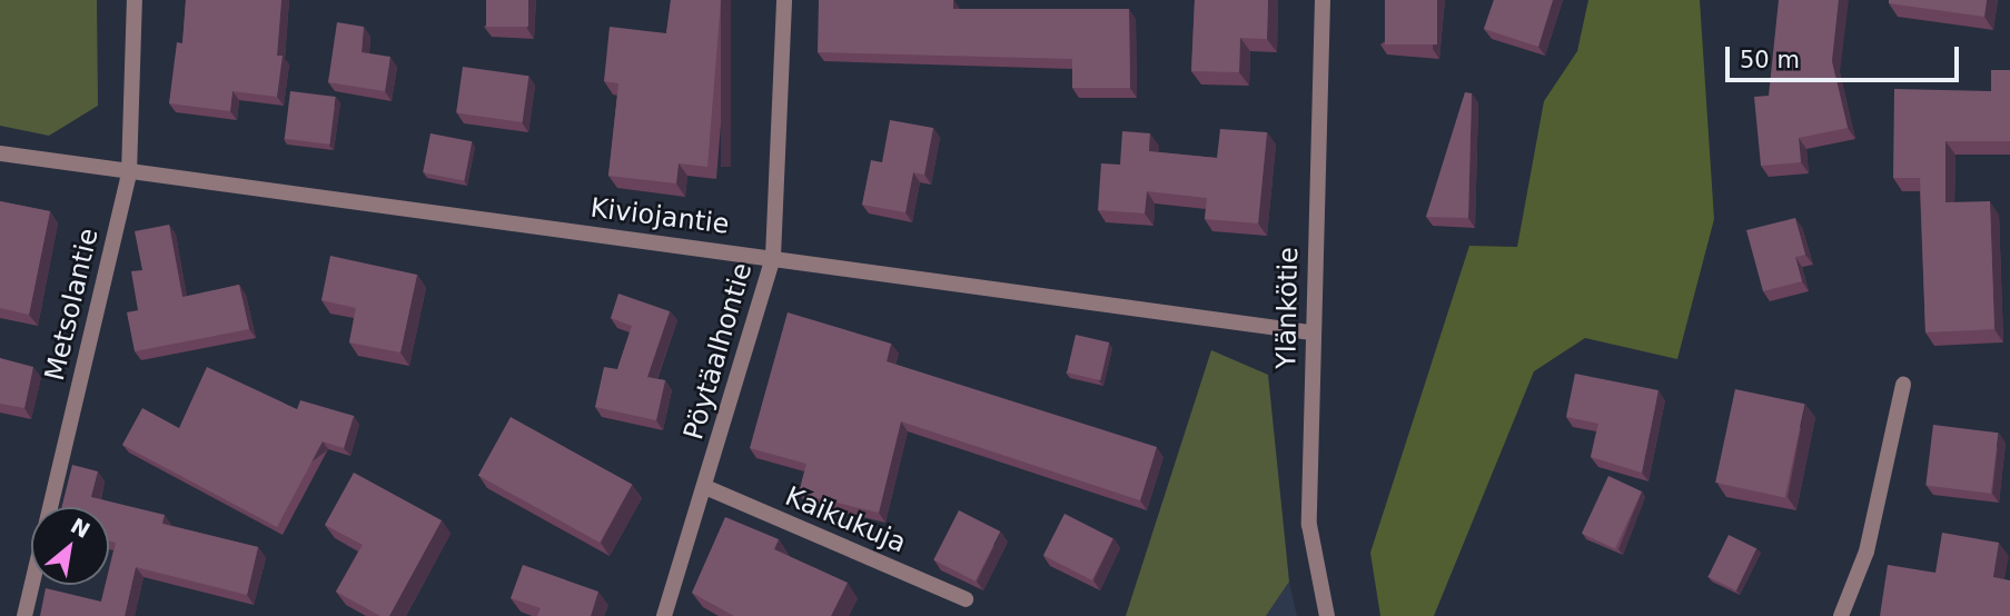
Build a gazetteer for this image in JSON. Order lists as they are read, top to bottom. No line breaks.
{"streets":{"street":["Kiviojantie","Metsolantie","Ylänkötie","Pöytäalhontie","Kaikukuja"]},"crossings":[["Kiviojantie","Metsolantie"],["Kiviojantie","Ylänkötie"],["Kiviojantie","Pöytäalhontie"],["Pöytäalhontie","Kaikukuja"]],"scale_bar":"50 m","north":"top right"}
